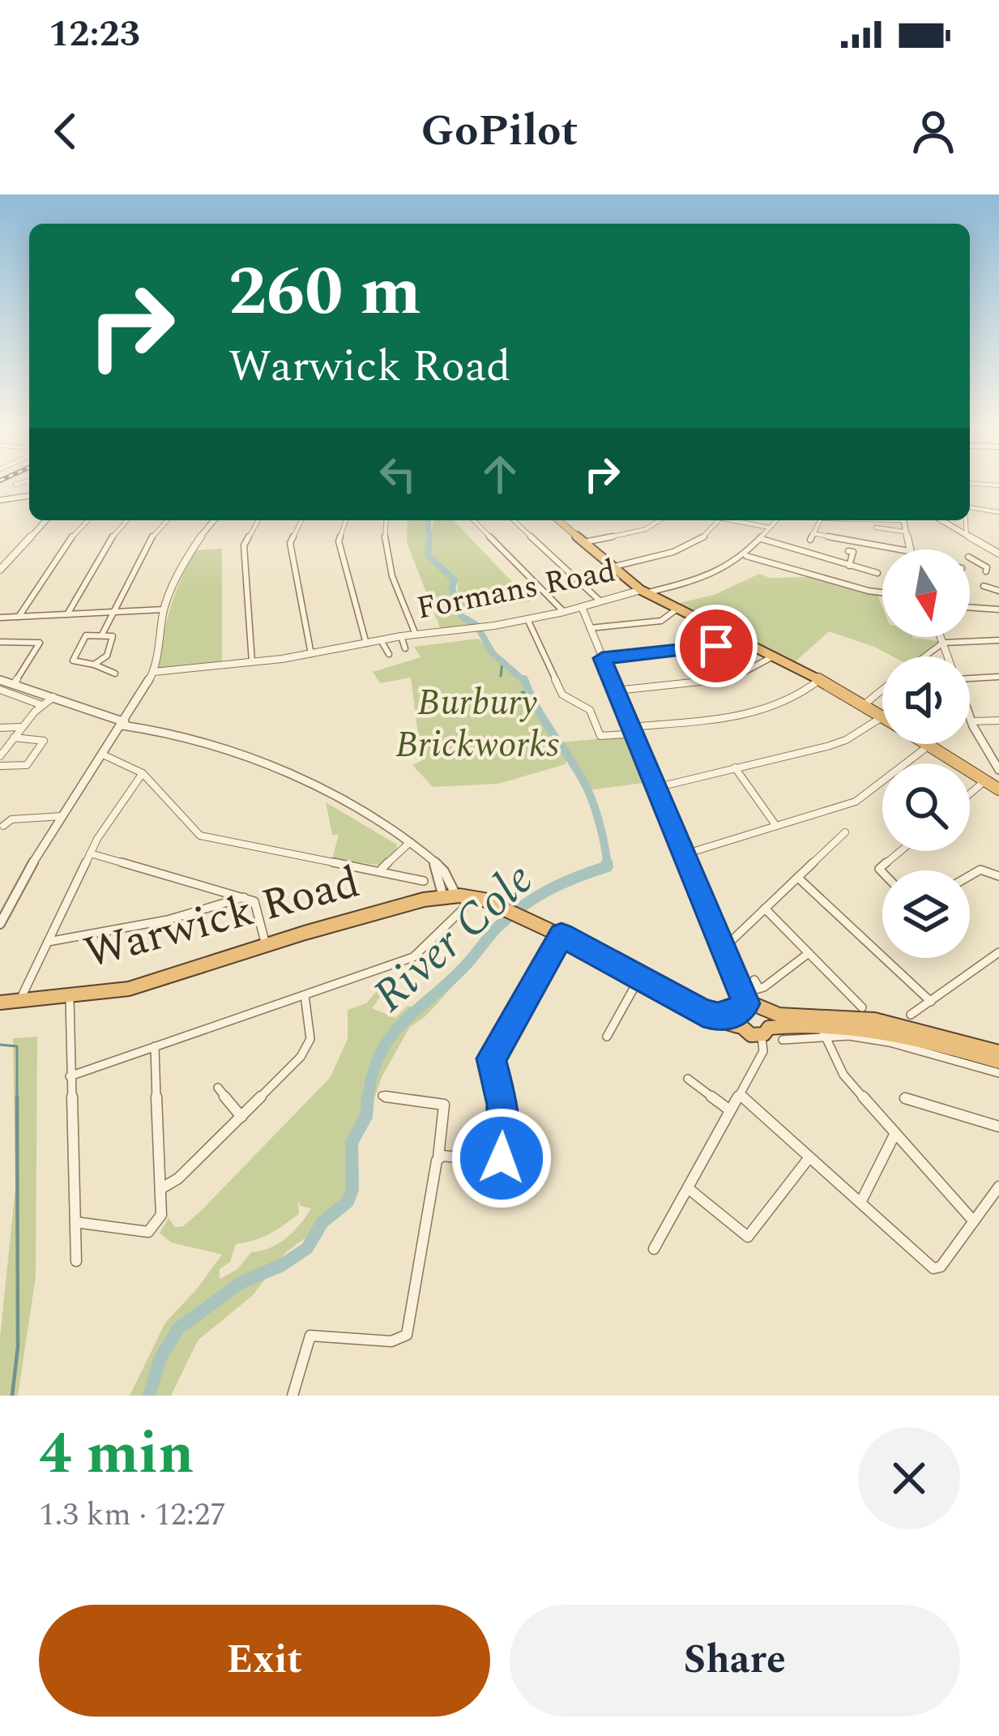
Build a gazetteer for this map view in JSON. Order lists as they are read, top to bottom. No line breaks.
{"streets":{"highway":["Warwick Road"],"street":["Formans Road"]},"water":["River Cole"],"parks":["Burbury Brickworks"],"north":"bottom","page":{"status":"12:23","header":"GoPilot","turn":["260 m","Warwick Road"],"heading":["4 min","1.3 km · 12:27"],"buttons":["Exit","Share"]}}
